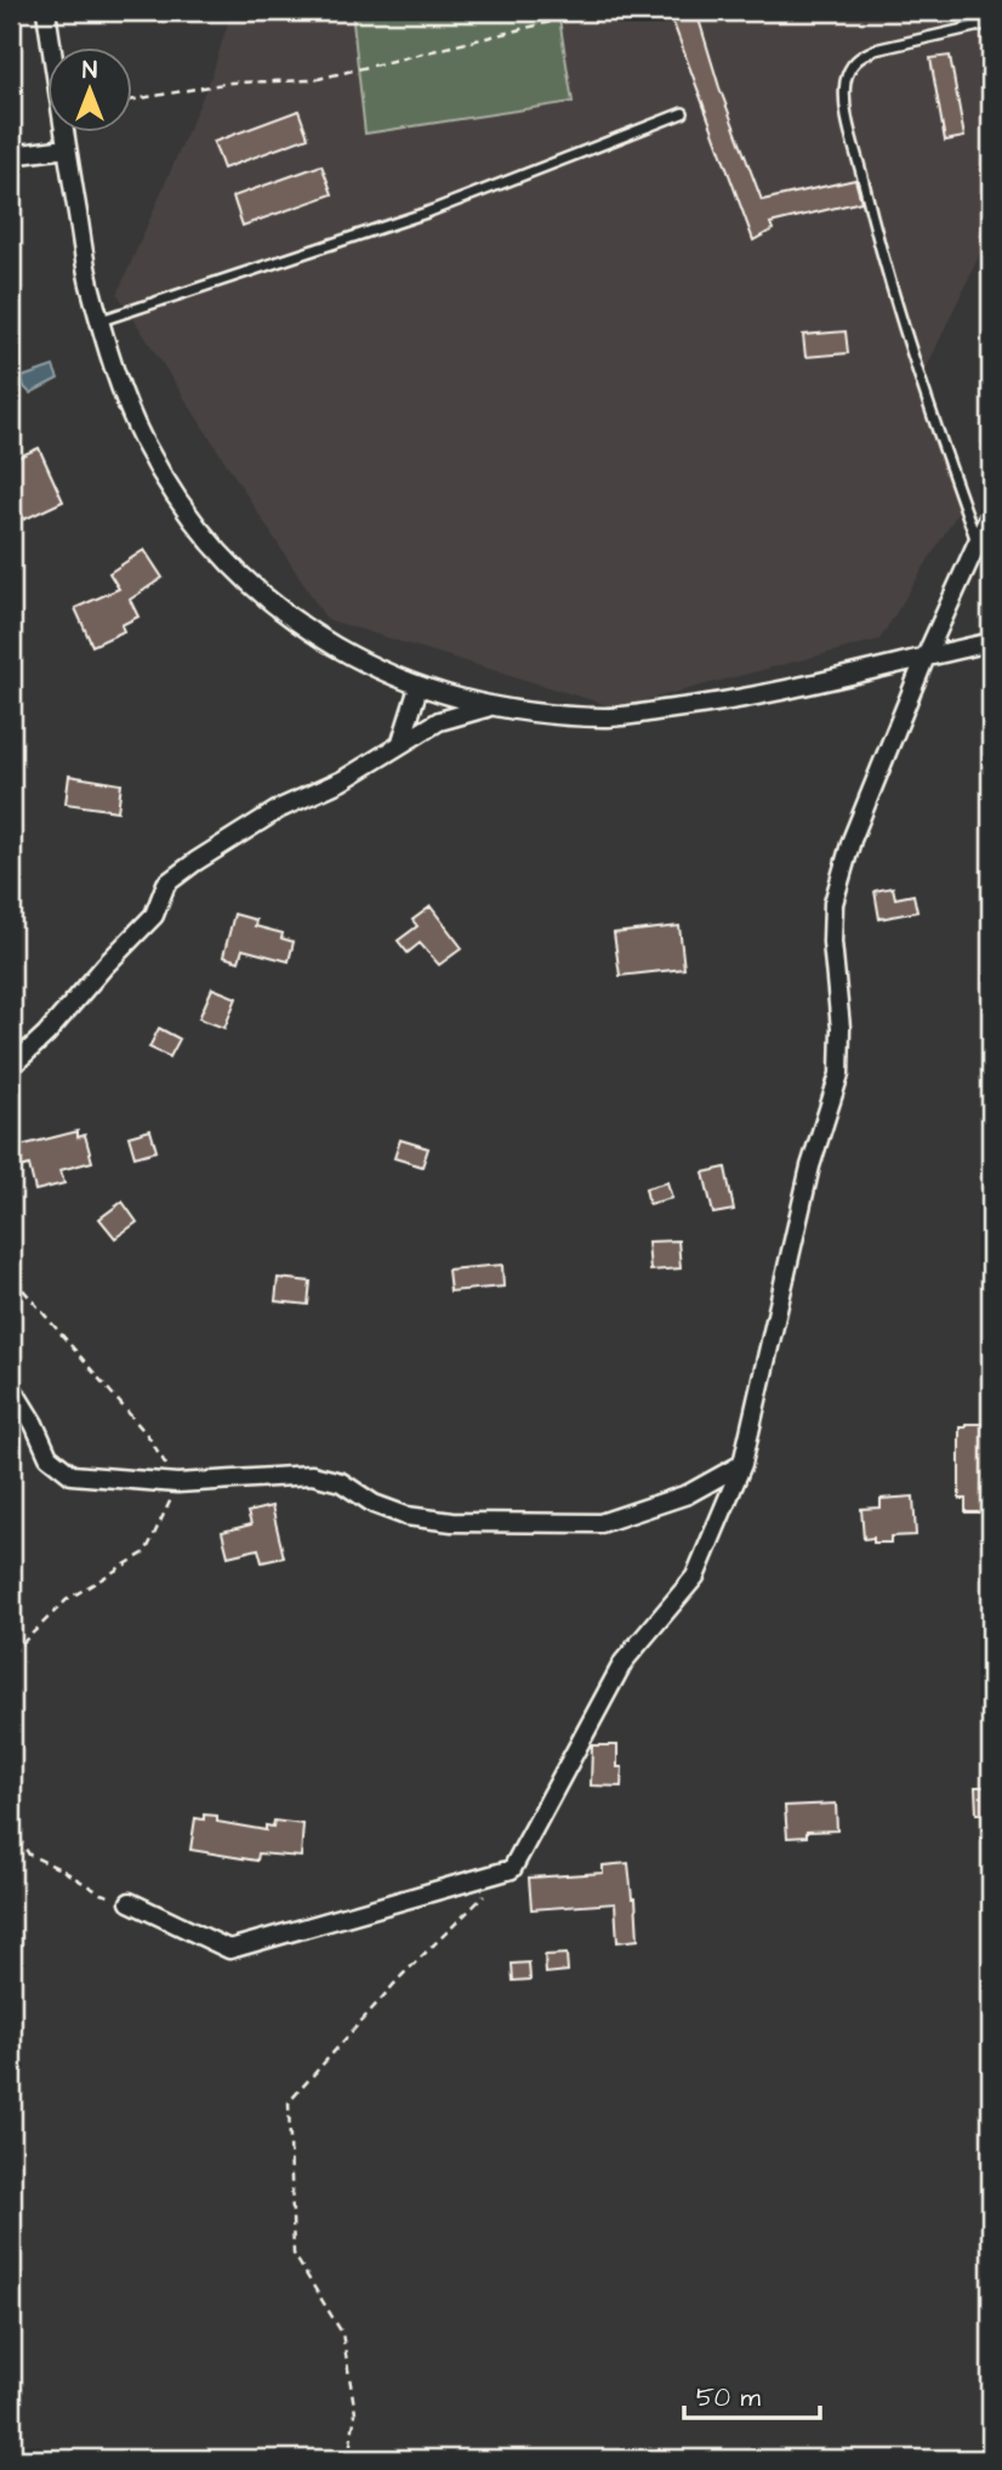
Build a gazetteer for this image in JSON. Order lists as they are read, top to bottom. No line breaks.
{"scale_bar":"50 m","north":"top"}
